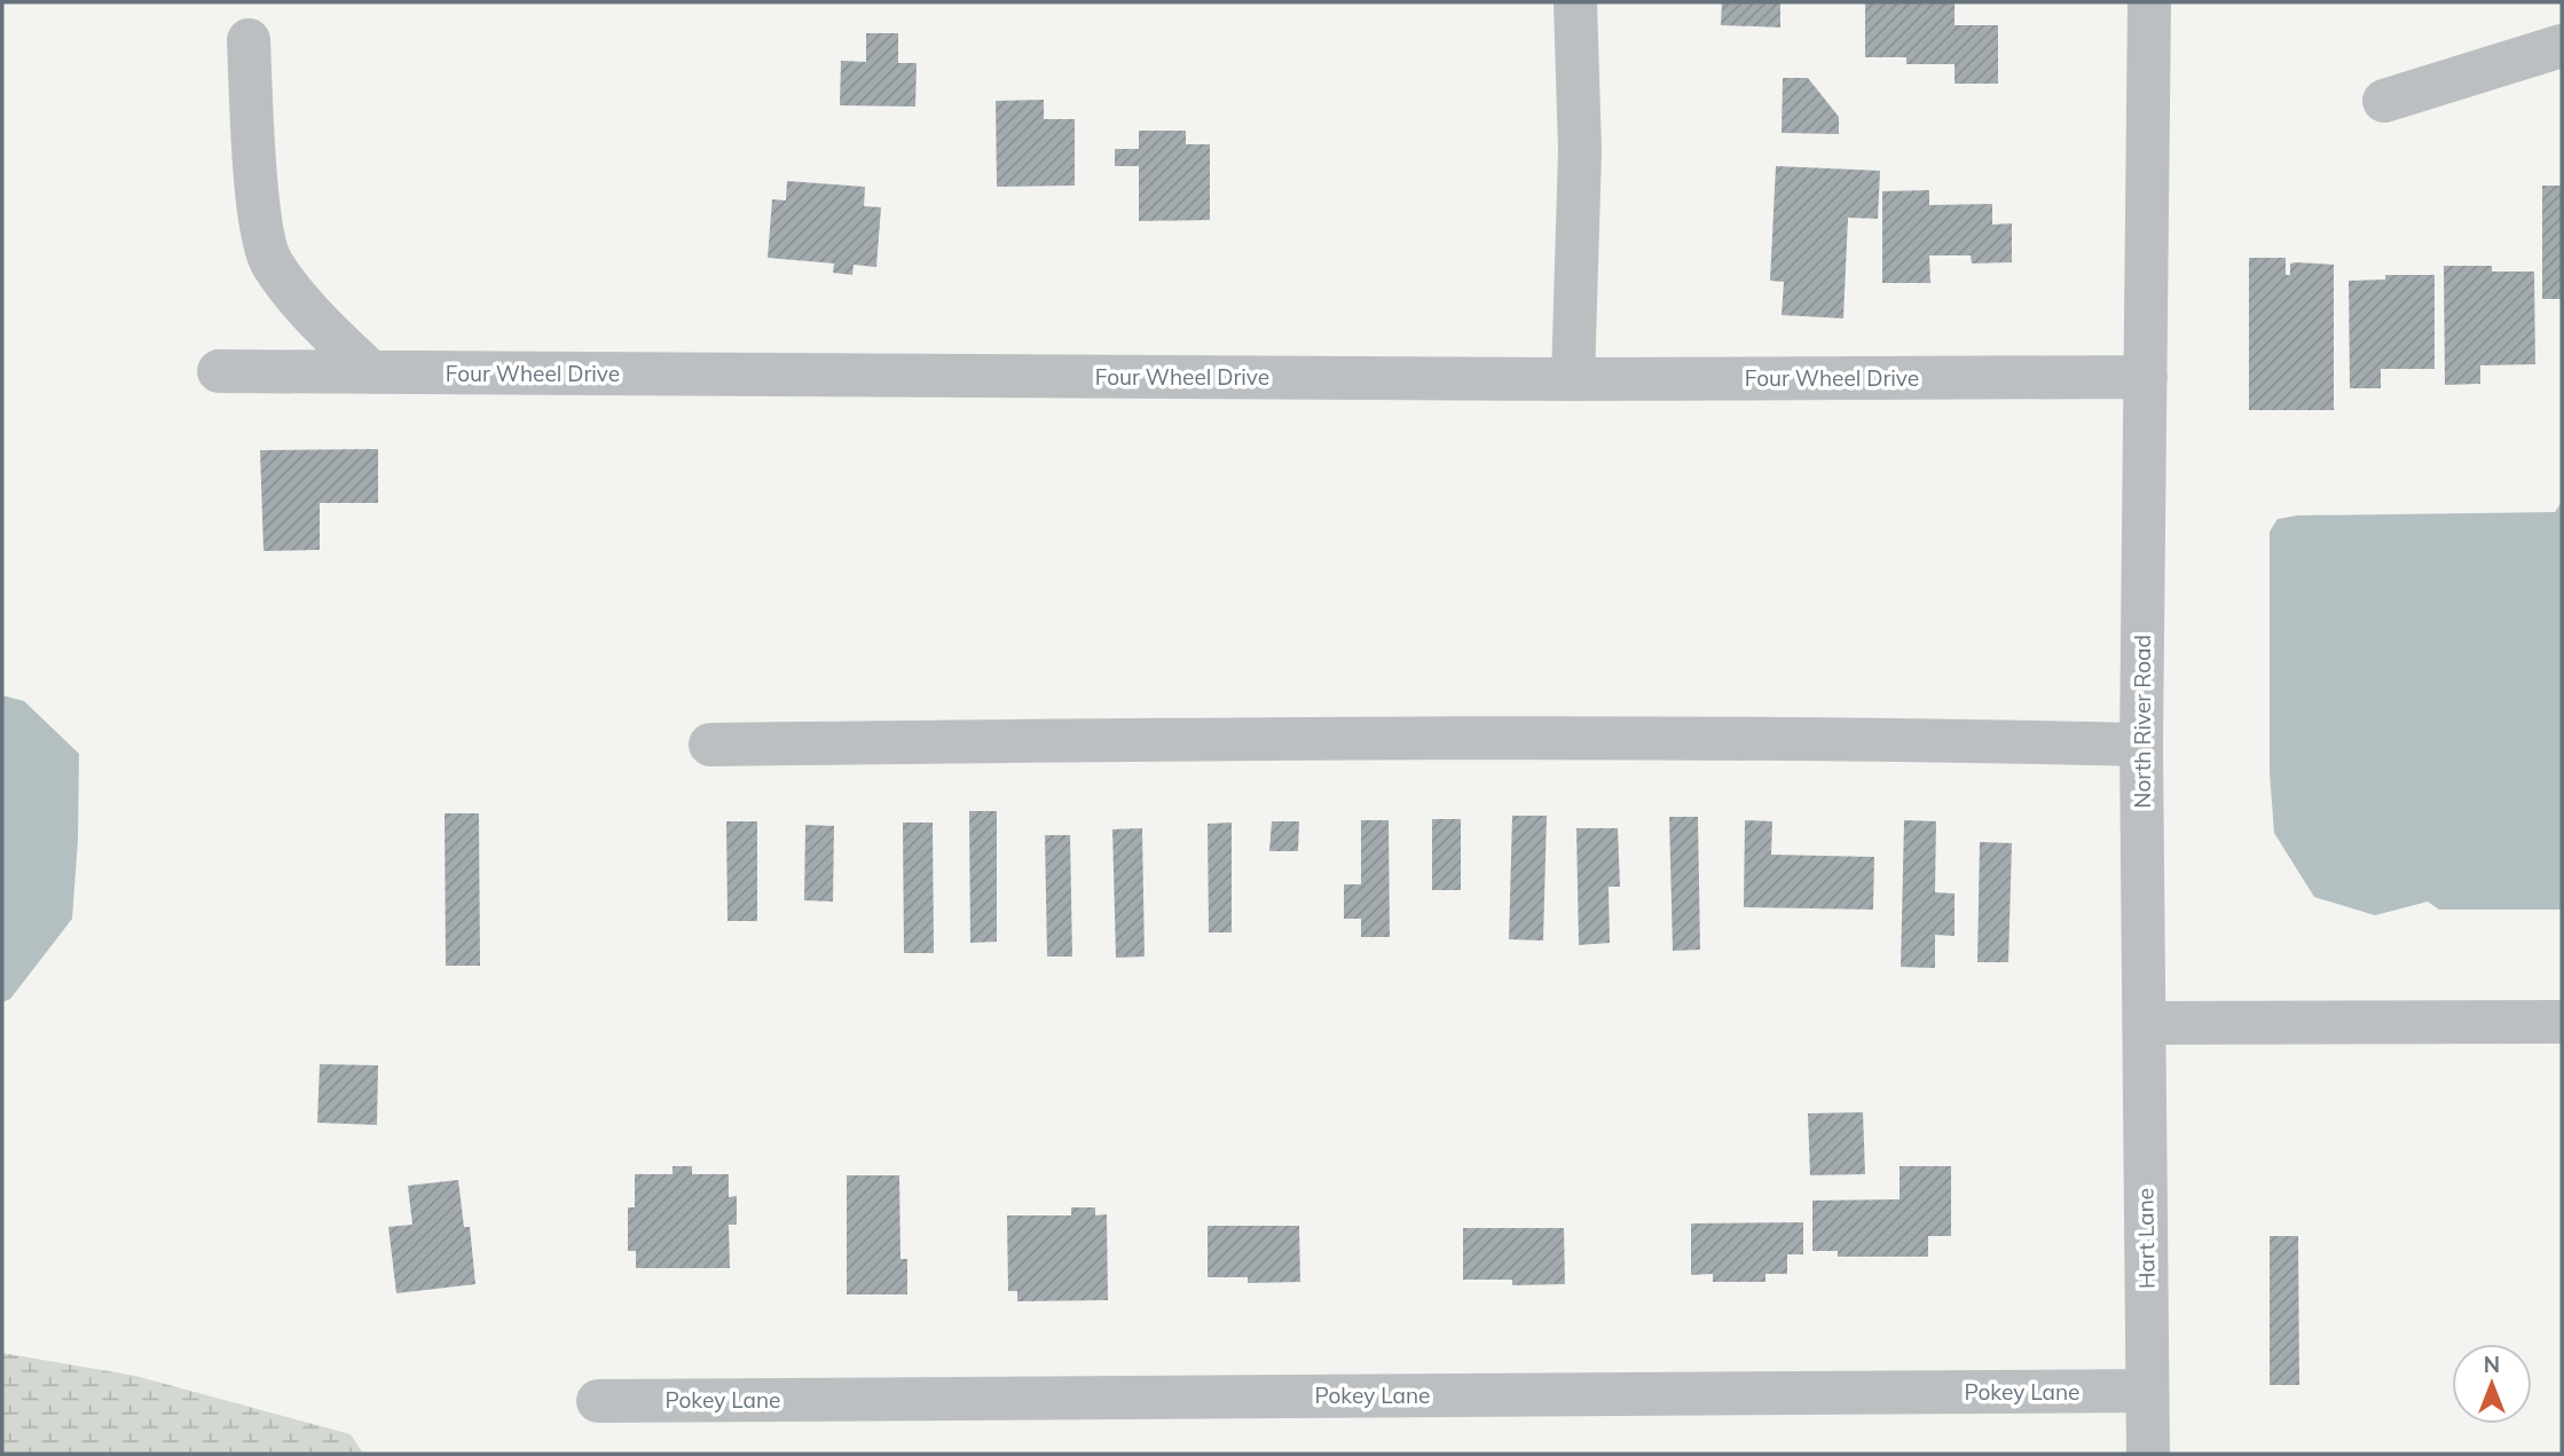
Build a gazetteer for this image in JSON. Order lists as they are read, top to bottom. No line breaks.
{"streets":{"street":["Four Wheel Drive","North River Road","Hart Lane","Pokey Lane"]},"crossings":[["Four Wheel Drive","North River Road"],["North River Road","Hart Lane"],["Hart Lane","Pokey Lane"]],"north":"top"}
